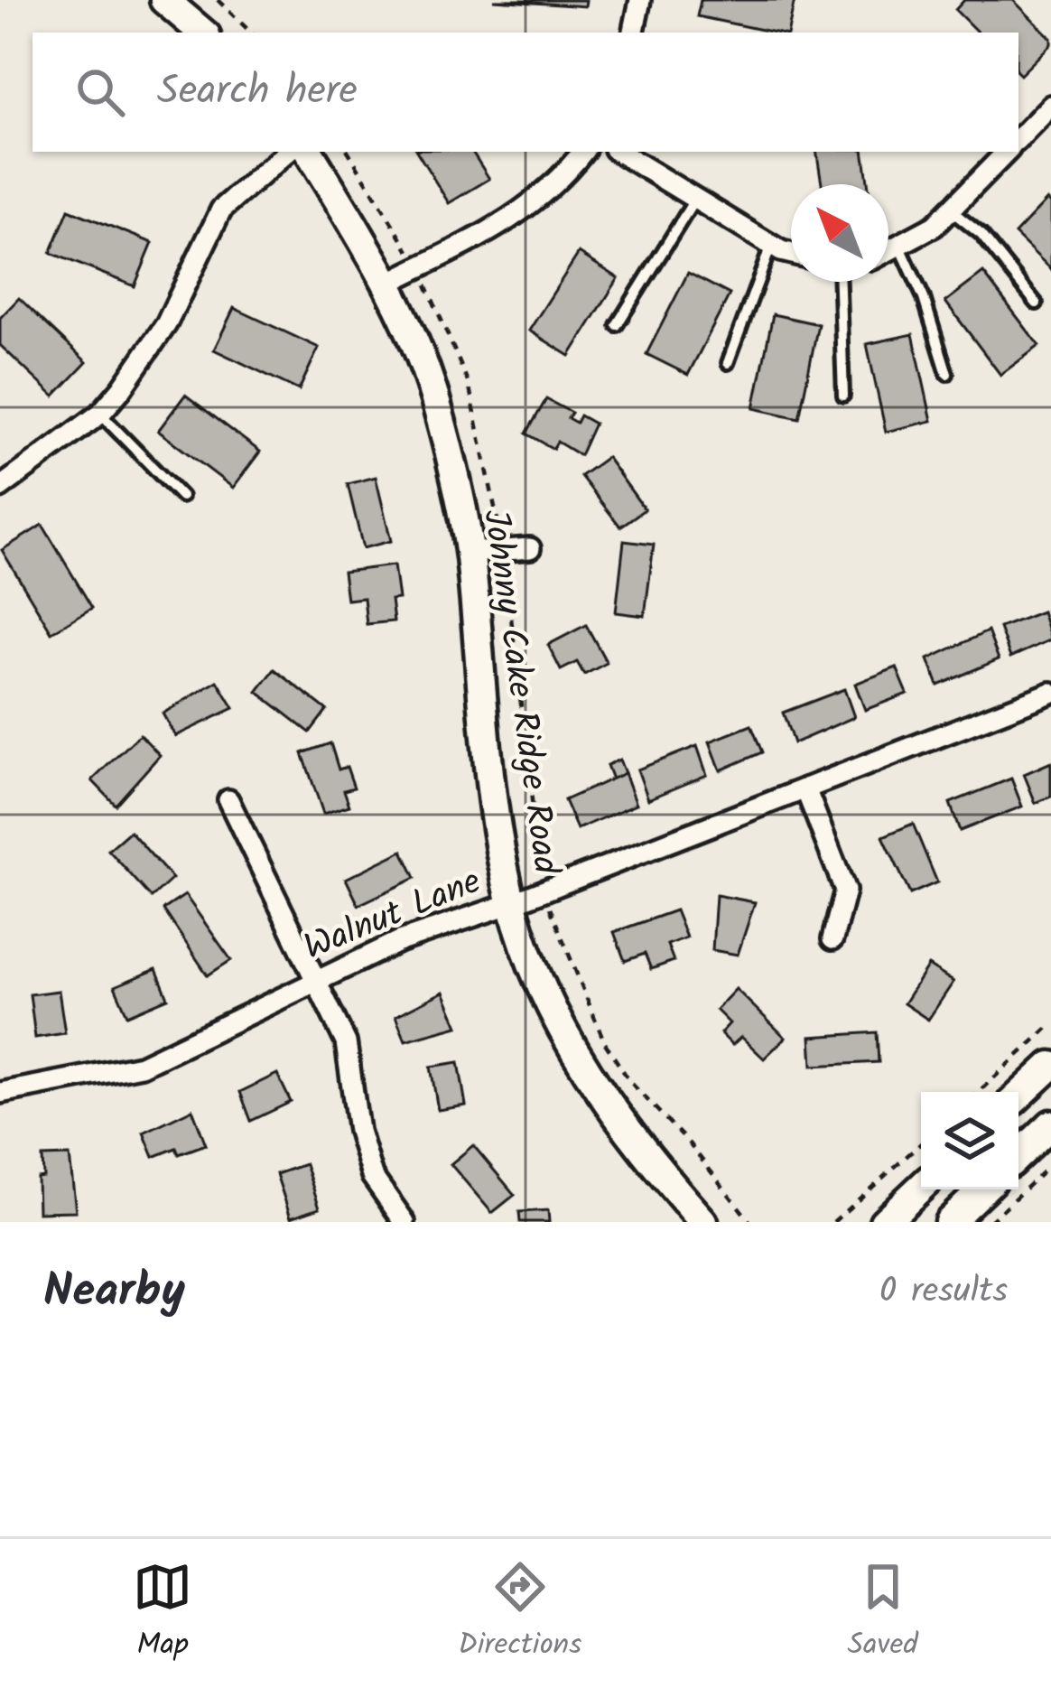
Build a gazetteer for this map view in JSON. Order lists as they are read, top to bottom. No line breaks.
{"streets":{"street":["Johnny Cake Ridge Road","Walnut Lane"]},"crossings":[["Johnny Cake Ridge Road","Walnut Lane"]],"north":"top left","page":{"search":"Search here","heading":["Nearby","0 results"],"nav":["Map","Directions","Saved"]}}
